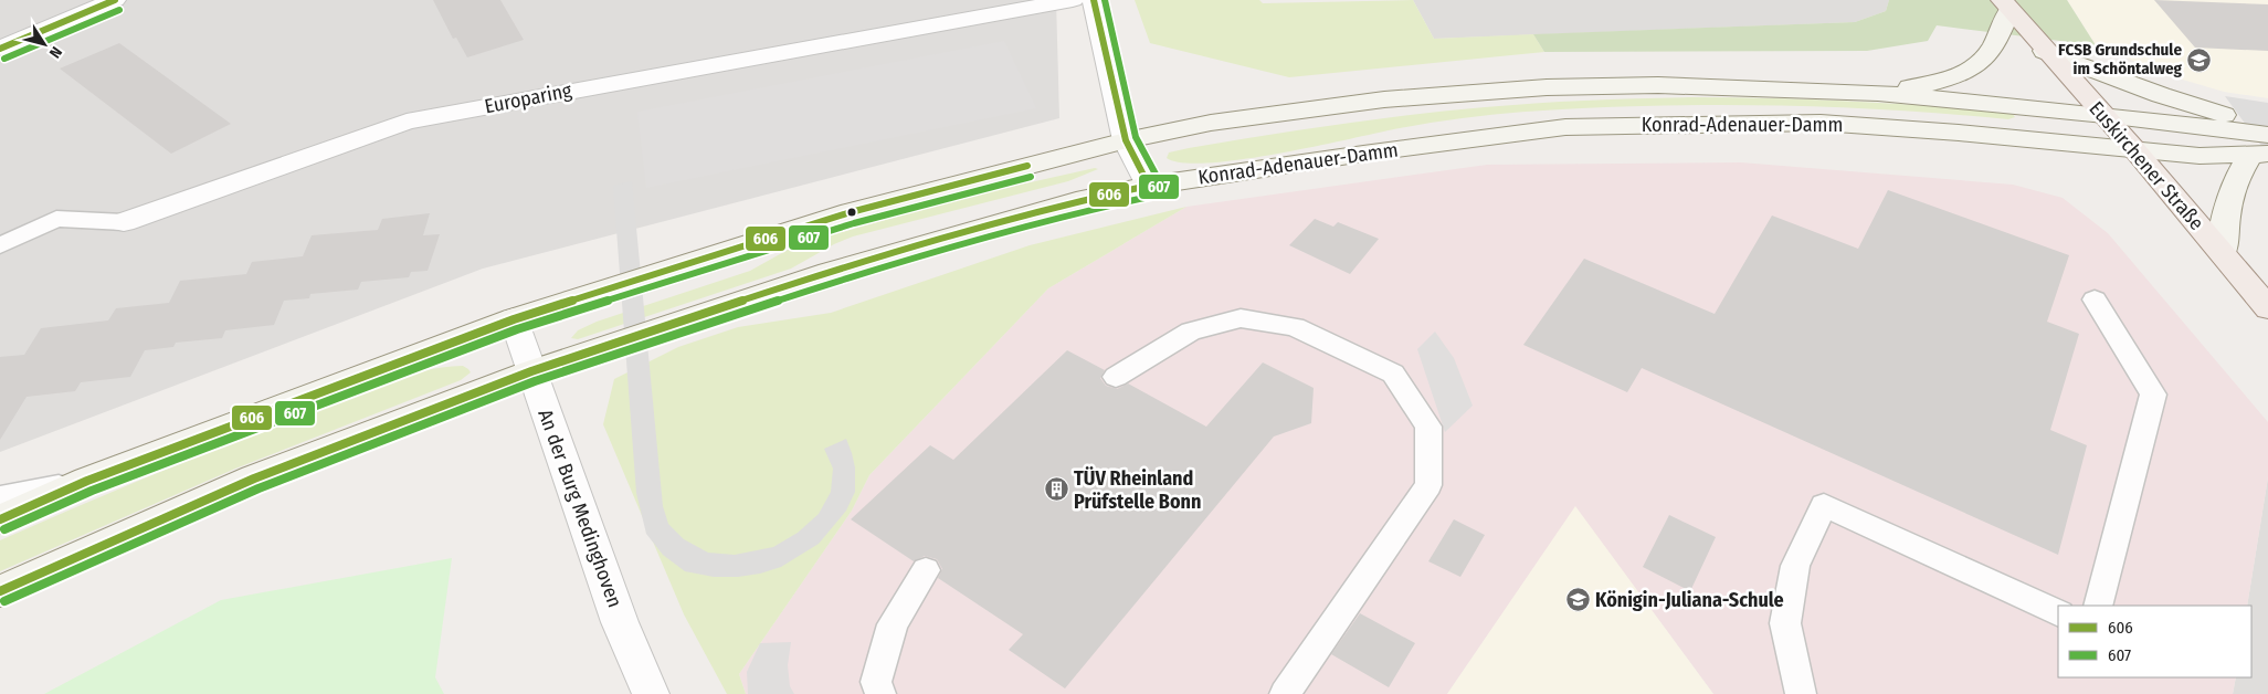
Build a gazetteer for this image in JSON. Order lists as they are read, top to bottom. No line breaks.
{"streets":{"main road":["Konrad-Adenauer-Damm","Euskirchener Straße"],"street":["Europaring","An der Burg Medinghoven"]},"crossings":[["Konrad-Adenauer-Damm","Euskirchener Straße"],["Konrad-Adenauer-Damm","An der Burg Medinghoven"]],"places":{"school or university":["FCSB Grundschule im Schöntalweg","Königin-Juliana-Schule"],"building":["TÜV Rheinland Prüfstelle Bonn"]},"lines":["transit line 606","transit line 607"],"legend":["606","607"],"north":"bottom right"}
